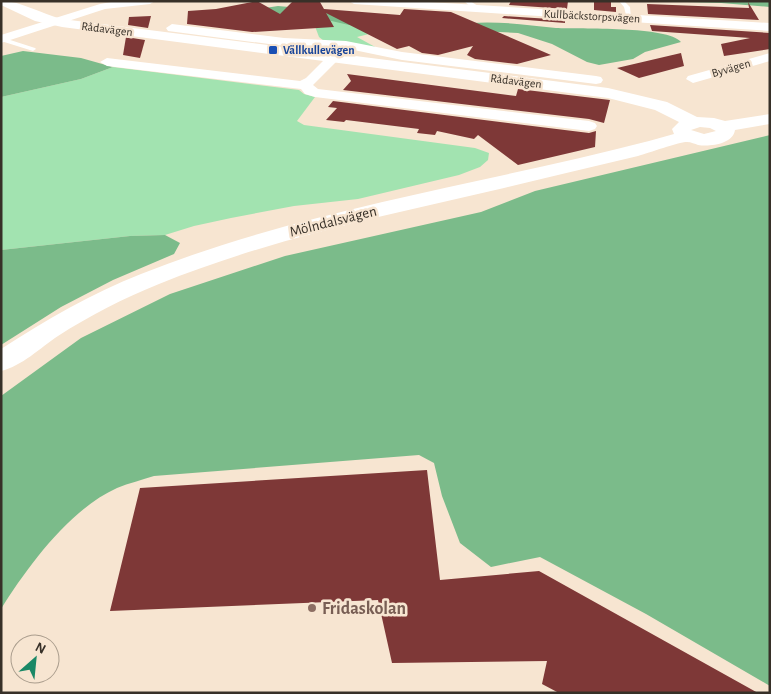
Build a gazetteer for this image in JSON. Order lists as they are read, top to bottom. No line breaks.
{"streets":{"street":["Kullbäckstorpsvägen","Rådavägen","Byvägen","Mölndalsvägen"]},"crossings":[["Rådavägen","Mölndalsvägen"]],"places":{"transit":["Vällkullevägen"],"other":["Fridaskolan"]},"north":"top right"}
